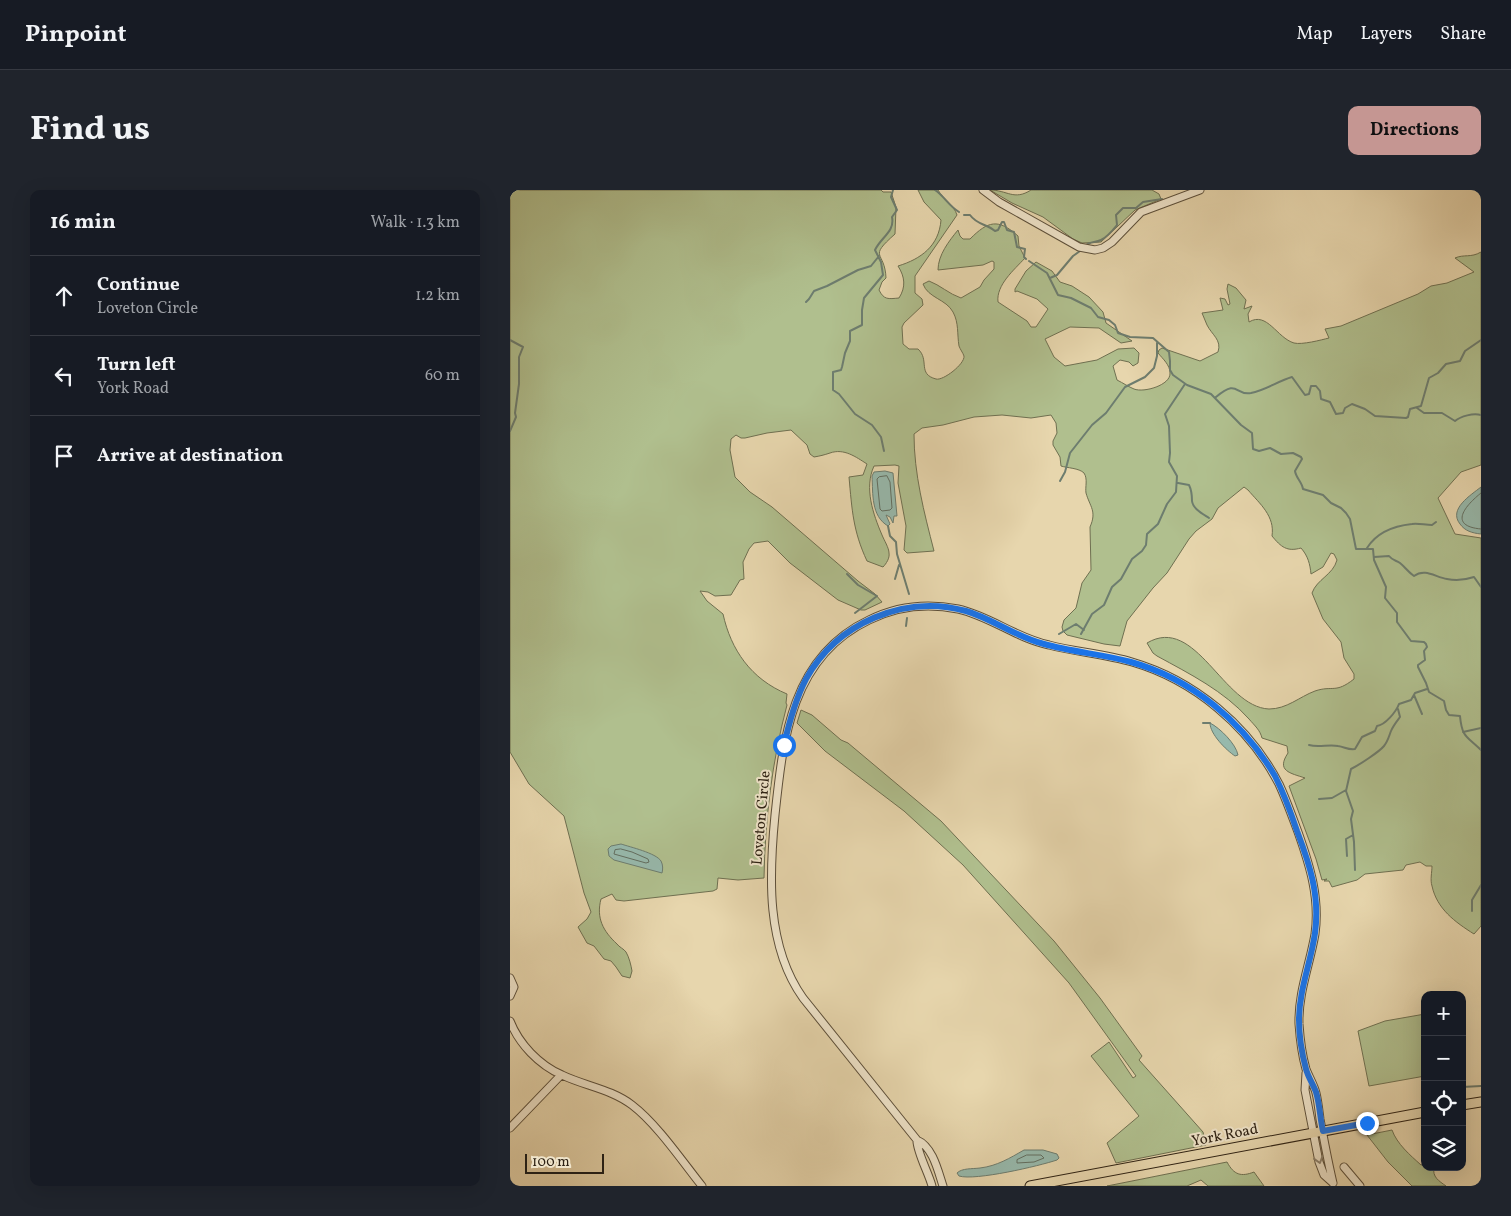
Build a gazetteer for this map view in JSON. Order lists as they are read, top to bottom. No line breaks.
{"streets":{"main road":["York Road"],"street":["Loveton Circle"]},"crossings":[["Loveton Circle","York Road"]],"scale_bar":"100 m","page":{"header":"Pinpoint","nav":["Map","Layers","Share"],"title":"Find us","buttons":"Directions","heading":["16 min","Walk · 1.3 km"],"list":[["Continue","Loveton Circle","1.2 km"],["Turn left","York Road","60 m"],"Arrive at destination"],"map_buttons":["+","−"],"scale":"100 m"}}
